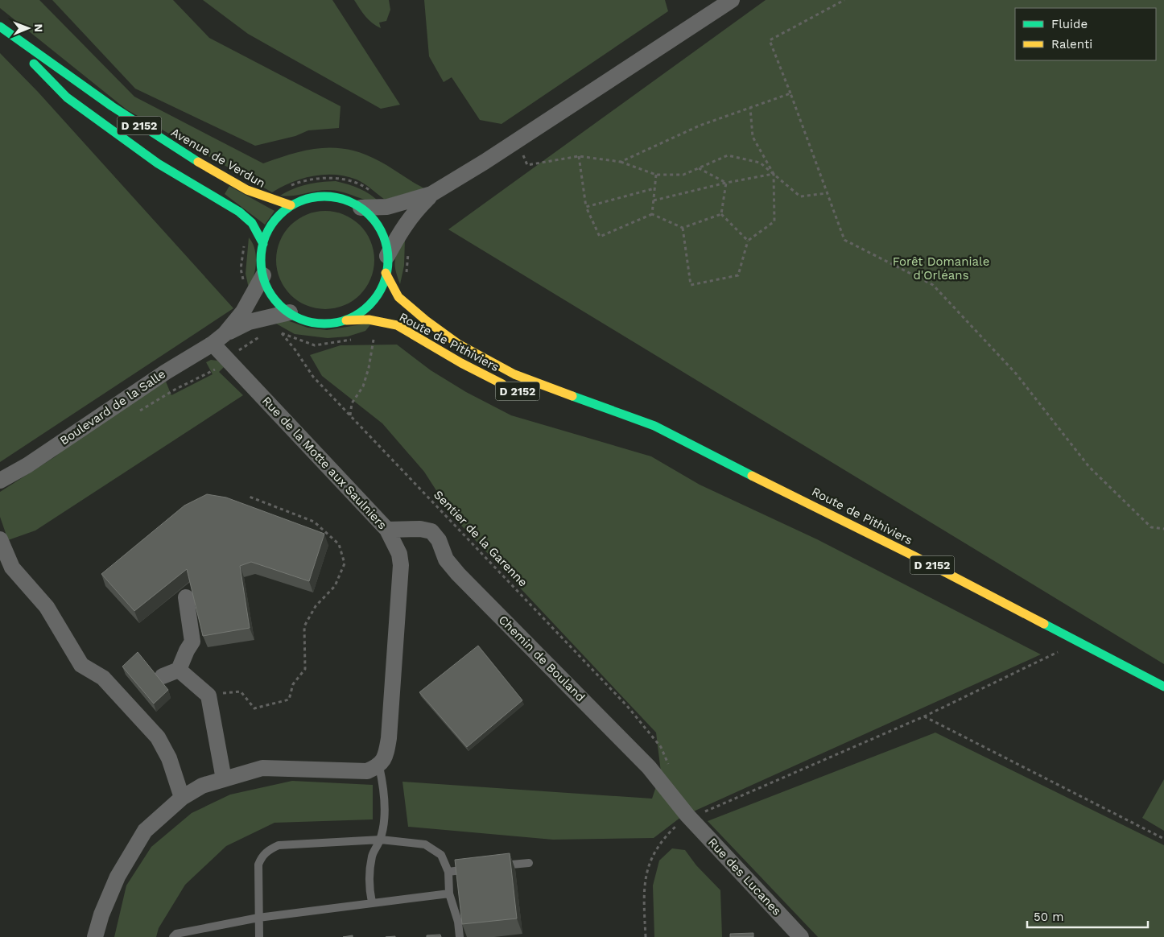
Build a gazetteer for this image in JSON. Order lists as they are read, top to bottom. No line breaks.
{"streets":{"main road":["D 2152","Avenue de Verdun","Route de Pithiviers"],"street":["Boulevard de la Salle","Rue de la Motte aux Saulniers","Chemin de Bouland","Rue des Lucanes"],"path":["Sentier de la Garenne"]},"crossings":[["D 2152","Avenue de Verdun"],["D 2152","Route de Pithiviers"],["D 2152","Boulevard de la Salle"],["Avenue de Verdun","Route de Pithiviers"],["Avenue de Verdun","Boulevard de la Salle"],["Route de Pithiviers","Boulevard de la Salle"],["Boulevard de la Salle","Rue de la Motte aux Saulniers"],["Rue de la Motte aux Saulniers","Chemin de Bouland"],["Chemin de Bouland","Rue des Lucanes"]],"parks":["Forêt Domaniale d'Orléans"],"legend":["Fluide","Ralenti"],"scale_bar":"50 m","north":"right"}
